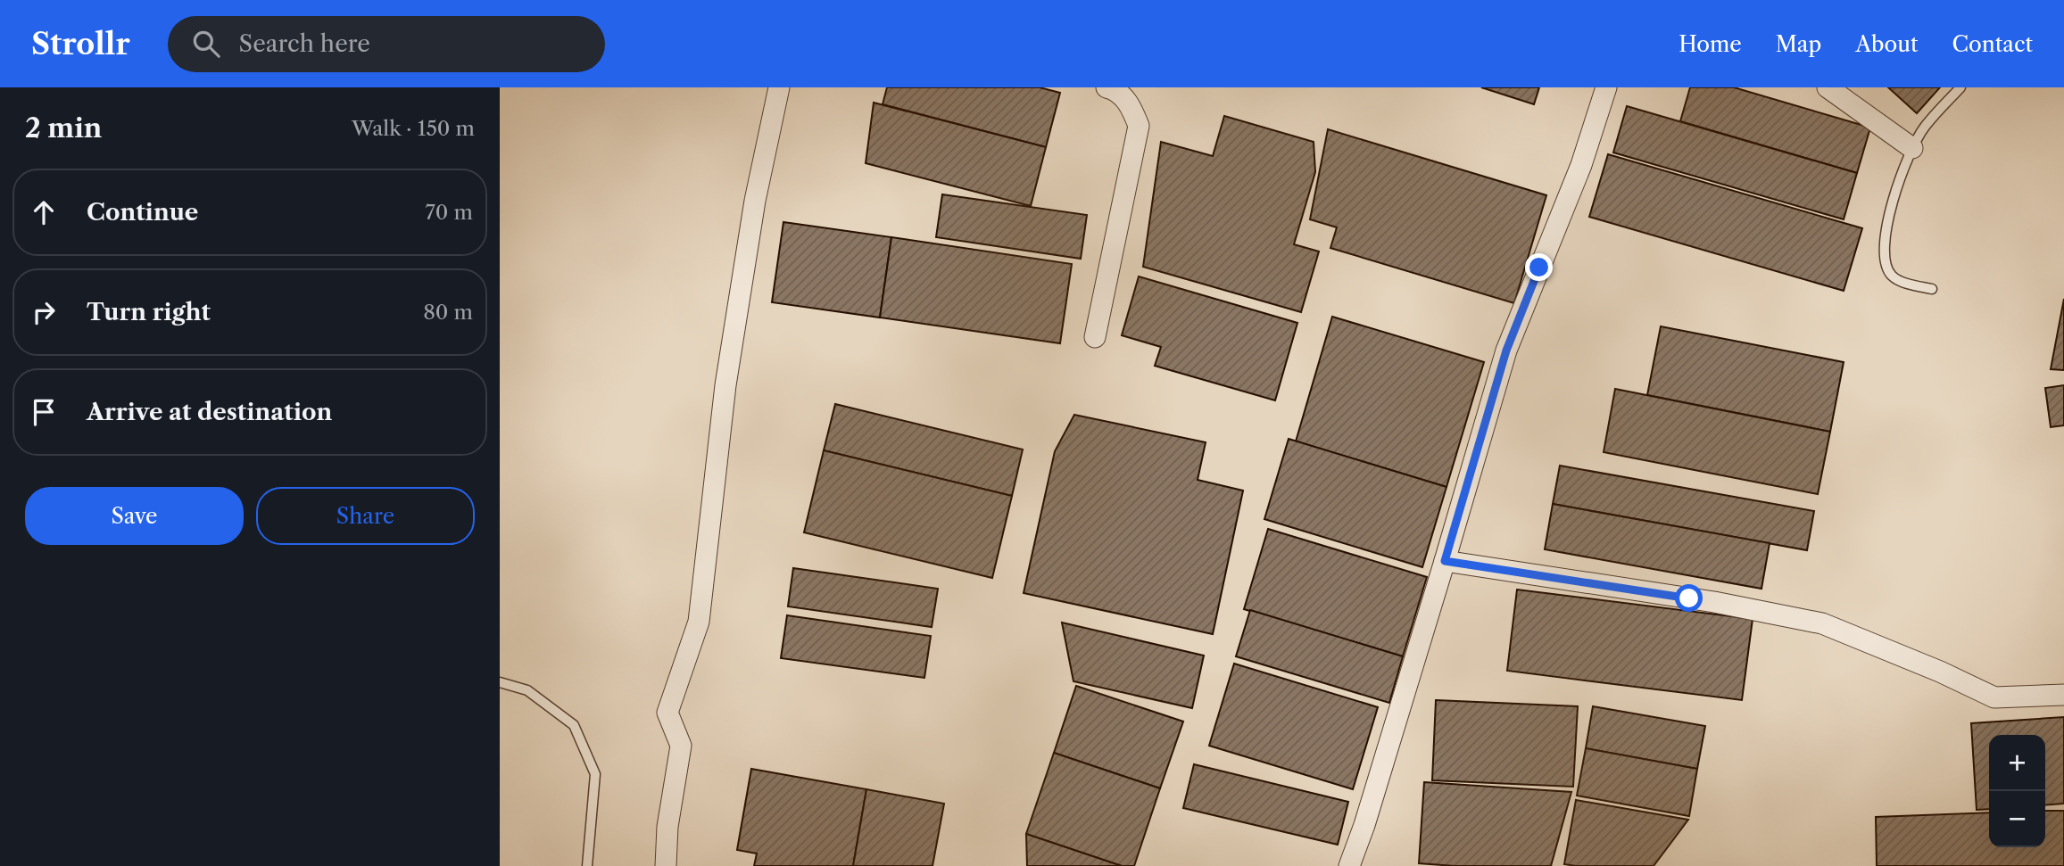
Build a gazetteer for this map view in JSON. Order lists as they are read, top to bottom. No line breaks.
{"page":{"header":"Strollr","search":"Search here","nav":["Home","Map","About","Contact"],"heading":["2 min","Walk · 150 m"],"list":[["Continue","70 m"],["Turn right","80 m"],"Arrive at destination"],"buttons":["Save","Share"],"map_buttons":["+","−"]}}
